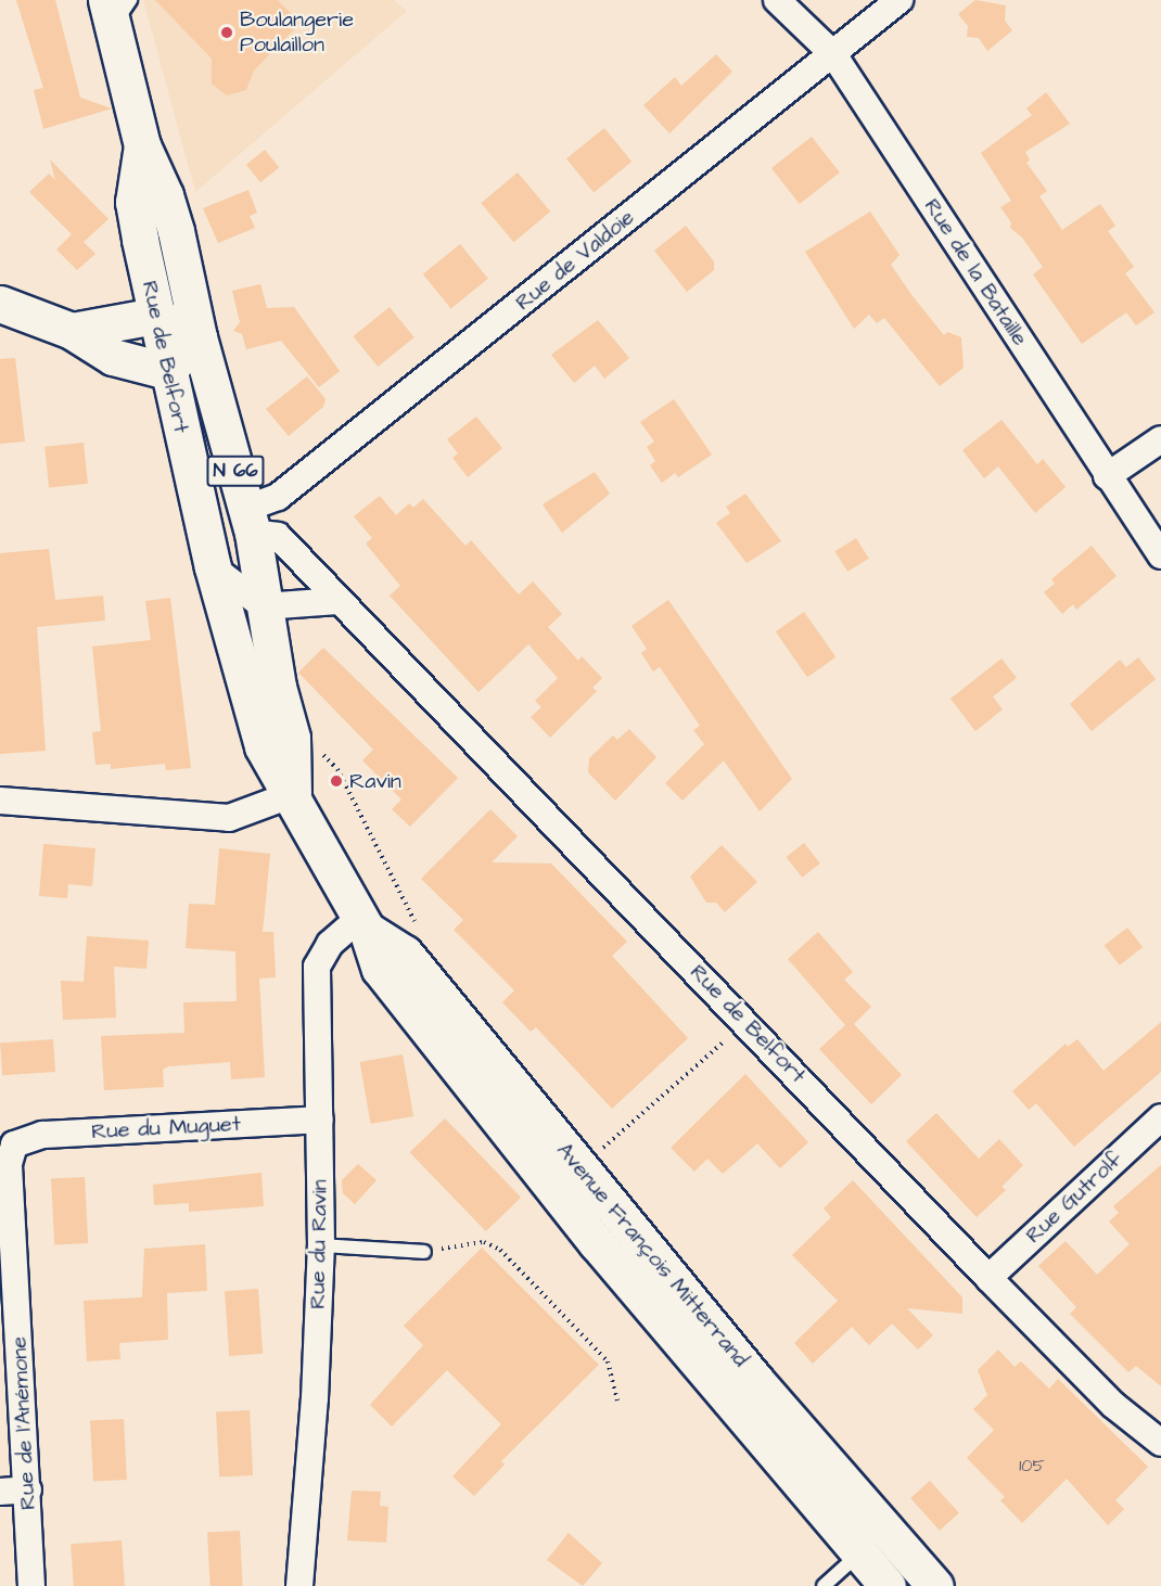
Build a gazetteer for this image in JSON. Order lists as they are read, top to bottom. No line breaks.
{"streets":{"main road":["Rue de Belfort","N 66","Avenue François Mitterrand"],"street":["Rue de Valdoie","Rue de la Bataille","Rue du Muguet","Rue Gutrolf","Rue du Ravin","Rue de l'Anémone"]},"crossings":[["Rue de Valdoie","Rue de la Bataille"],["Rue de Valdoie","Rue de Belfort"],["Rue de Belfort","Rue Gutrolf"],["Rue de Belfort","Avenue François Mitterrand"],["Rue du Muguet","Rue du Ravin"],["Rue du Muguet","Rue de l'Anémone"],["Rue du Ravin","Avenue François Mitterrand"]],"places":["Boulangerie Poulaillon","Ravin"],"house_numbers":["105"]}
